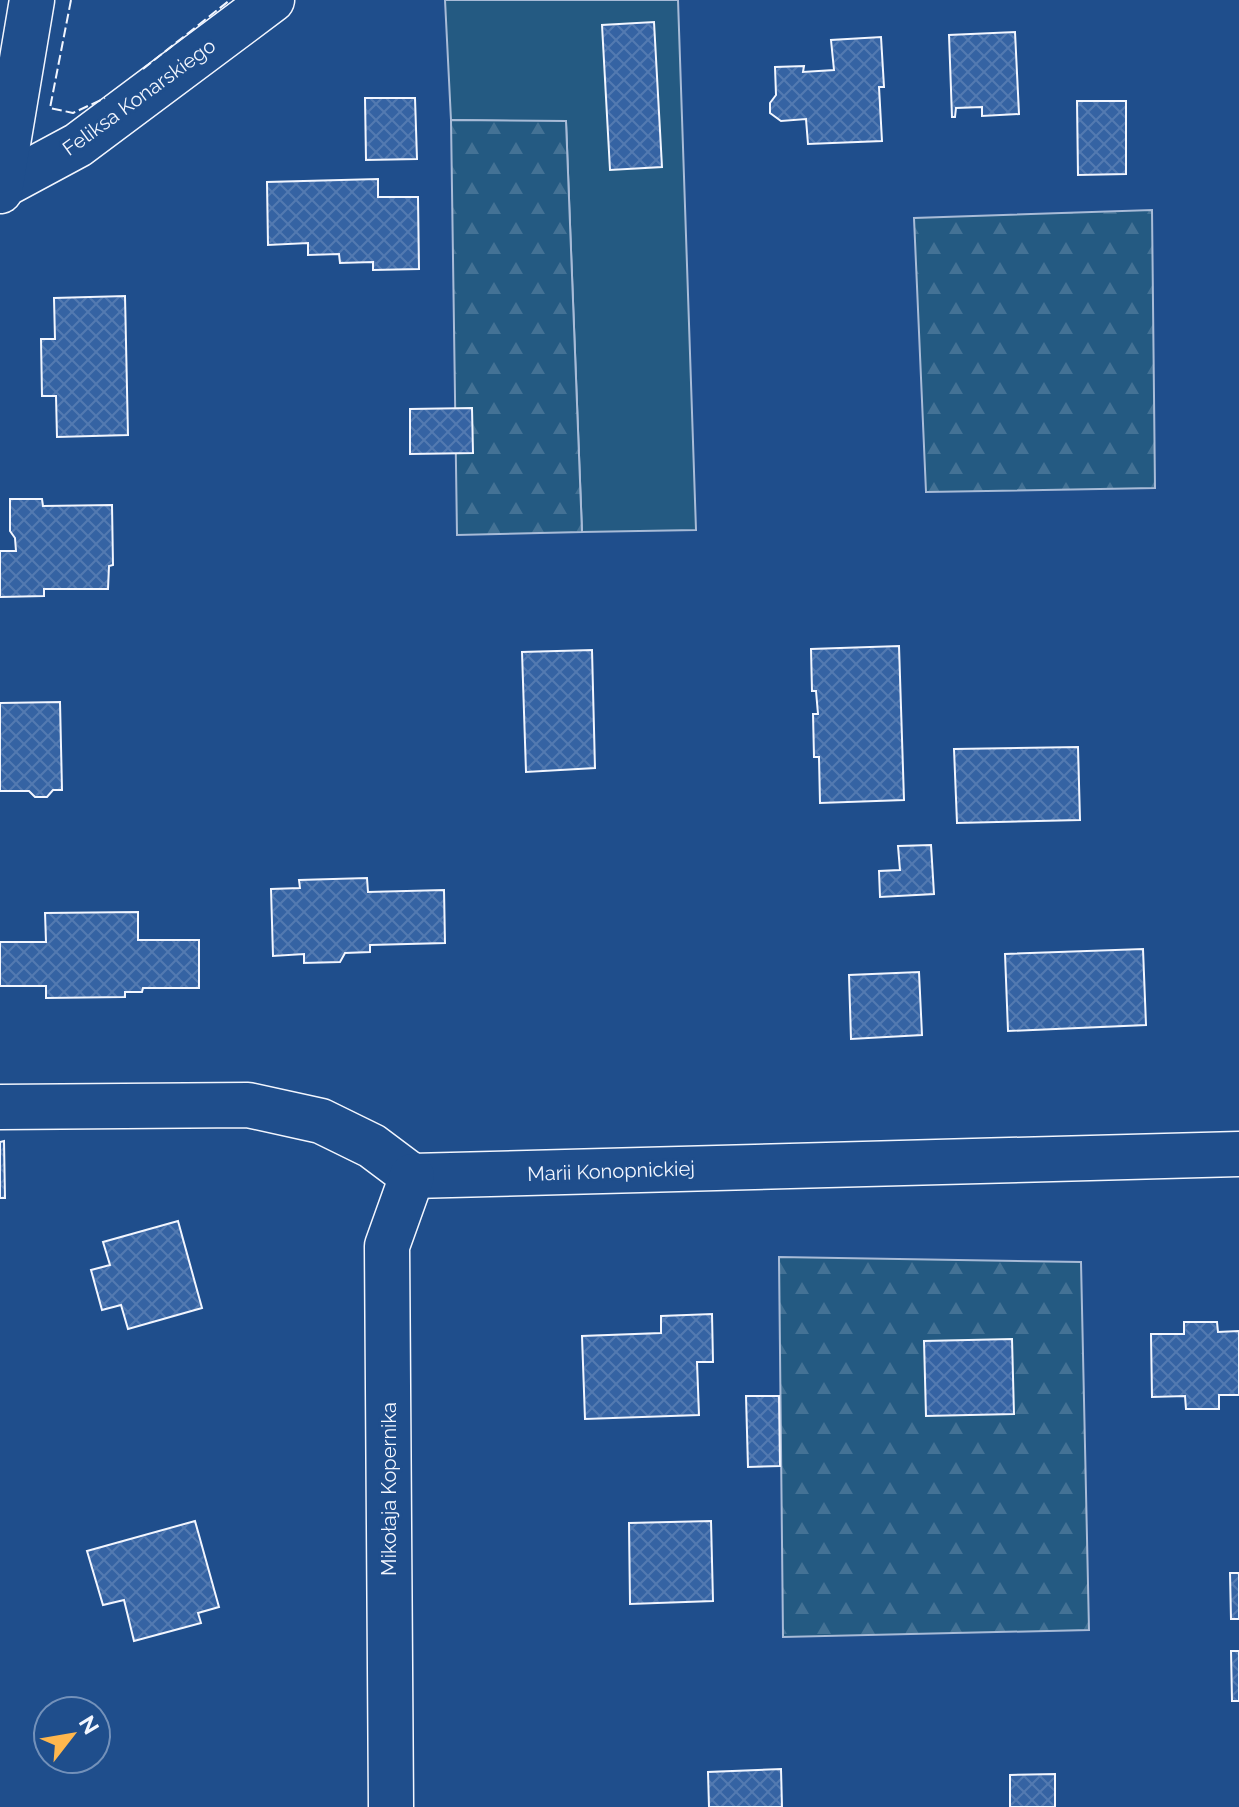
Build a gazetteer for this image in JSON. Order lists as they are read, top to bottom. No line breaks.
{"streets":{"street":["Feliksa Konarskiego","Marii Konopnickiej","Mikołaja Kopernika"]},"crossings":[["Marii Konopnickiej","Mikołaja Kopernika"]],"north":"top right"}
